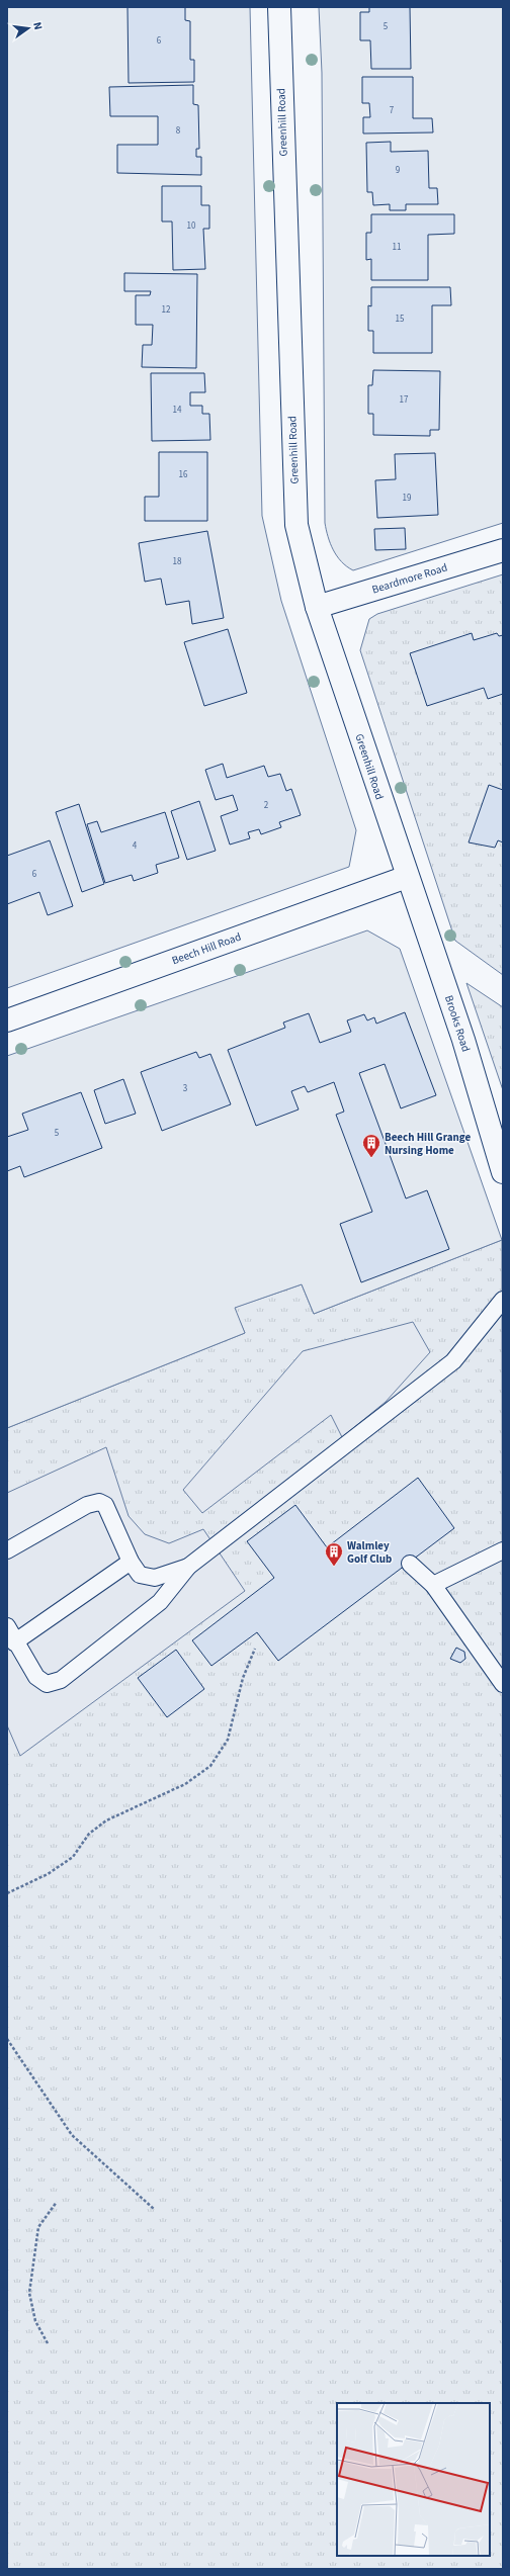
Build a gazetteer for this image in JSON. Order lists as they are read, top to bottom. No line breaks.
{"streets":{"street":["Greenhill Road","Beardmore Road","Beech Hill Road","Brooks Road"]},"crossings":[["Greenhill Road","Beardmore Road"],["Greenhill Road","Beech Hill Road"],["Greenhill Road","Brooks Road"],["Beech Hill Road","Brooks Road"]],"places":{"building":["Beech Hill Grange Nursing Home","Walmley Golf Club"]},"house_numbers":["5","6","7","8","9","10","11","12","15","17","14","16","19","18","2","4","6","3","5"],"north":"right"}
